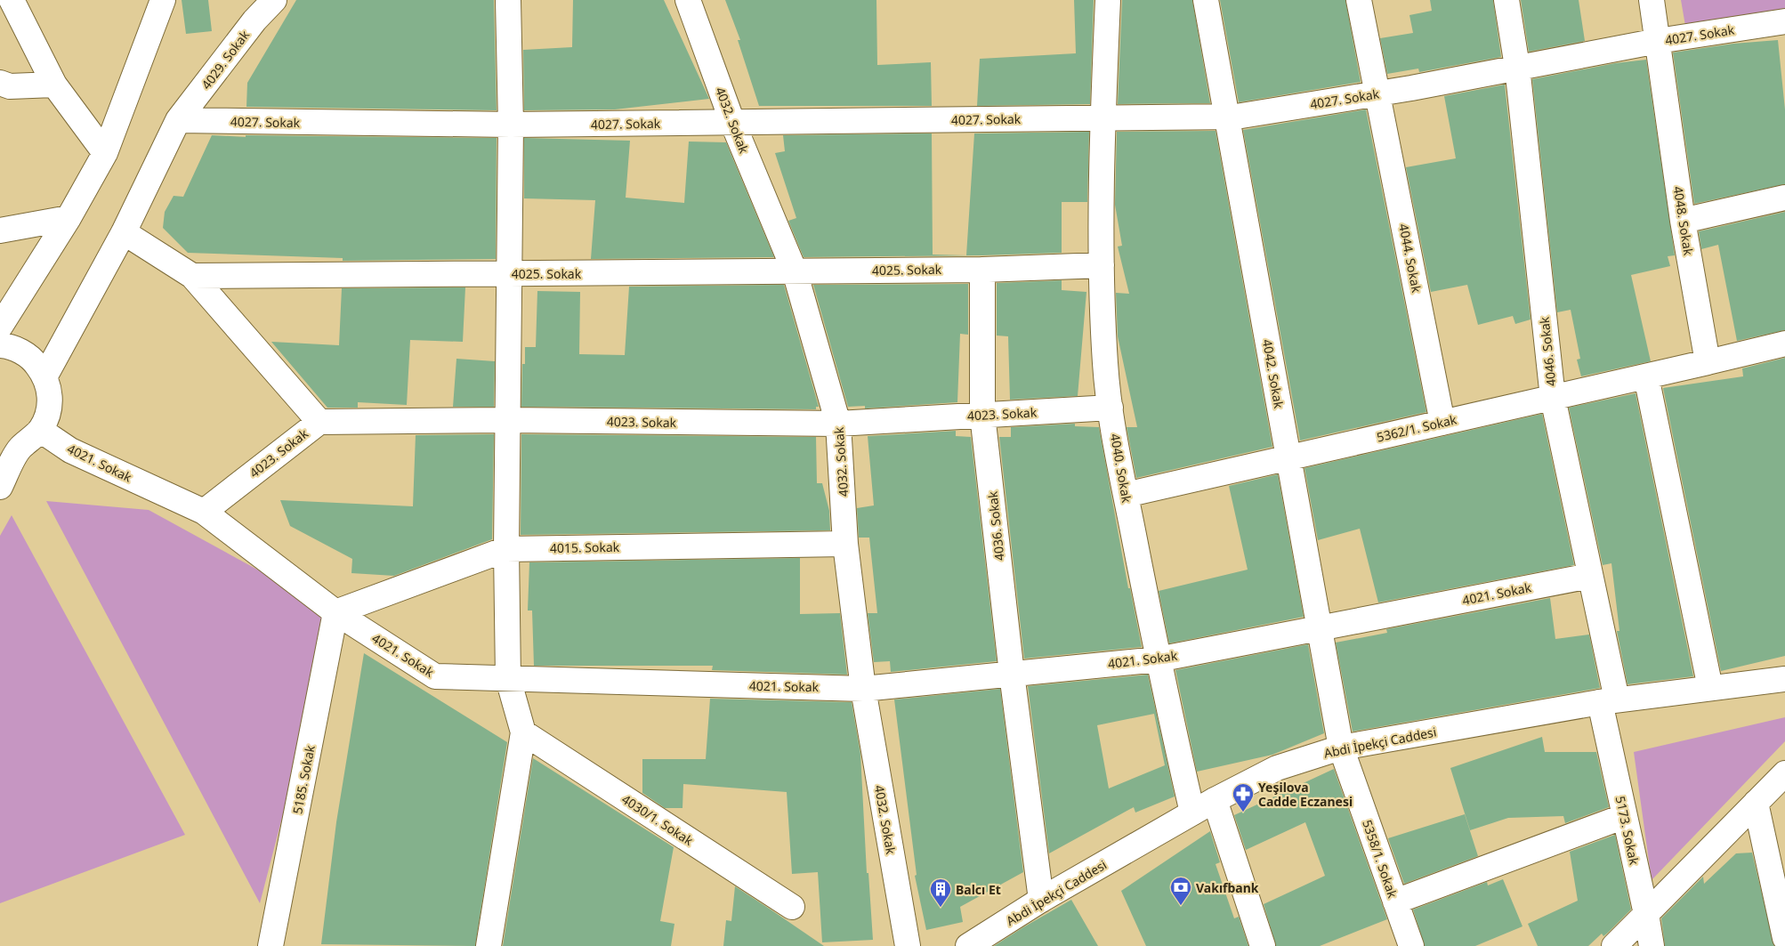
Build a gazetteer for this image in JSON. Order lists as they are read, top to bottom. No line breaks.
{"streets":{"street":["4027. Sokak","4029. Sokak","4032. Sokak","4048. Sokak","4044. Sokak","4025. Sokak","4046. Sokak","4042. Sokak","4023. Sokak","5362/1. Sokak","4021. Sokak","4040. Sokak","4036. Sokak","4015. Sokak","Abdi İpekçi Caddesi","5185. Sokak","4030/1. Sokak","5173. Sokak","5358/1. Sokak"]},"crossings":[["4027. Sokak","4029. Sokak"],["4027. Sokak","4032. Sokak"],["4027. Sokak","4048. Sokak"],["4027. Sokak","4044. Sokak"],["4027. Sokak","4046. Sokak"],["4027. Sokak","4042. Sokak"],["4027. Sokak","4040. Sokak"],["4029. Sokak","4021. Sokak"],["4032. Sokak","4025. Sokak"],["4032. Sokak","4023. Sokak"],["4032. Sokak","4021. Sokak"],["4032. Sokak","4015. Sokak"],["4048. Sokak","5362/1. Sokak"],["4044. Sokak","5362/1. Sokak"],["4025. Sokak","4036. Sokak"],["4046. Sokak","5362/1. Sokak"],["4046. Sokak","4021. Sokak"],["4046. Sokak","Abdi İpekçi Caddesi"],["4046. Sokak","5173. Sokak"],["4042. Sokak","5362/1. Sokak"],["4042. Sokak","4021. Sokak"],["4042. Sokak","Abdi İpekçi Caddesi"],["4042. Sokak","5358/1. Sokak"],["4023. Sokak","4021. Sokak"],["4023. Sokak","4040. Sokak"],["4023. Sokak","4036. Sokak"],["5362/1. Sokak","4040. Sokak"],["4021. Sokak","4040. Sokak"],["4021. Sokak","4036. Sokak"],["4021. Sokak","4015. Sokak"],["4021. Sokak","5185. Sokak"],["4040. Sokak","Abdi İpekçi Caddesi"],["4036. Sokak","Abdi İpekçi Caddesi"],["4015. Sokak","5185. Sokak"],["Abdi İpekçi Caddesi","5173. Sokak"],["Abdi İpekçi Caddesi","5358/1. Sokak"]],"places":{"pharmacy":["Yeşilova Cadde Eczanesi"],"bank":["Vakıfbank"],"building":["Balcı Et"]}}
